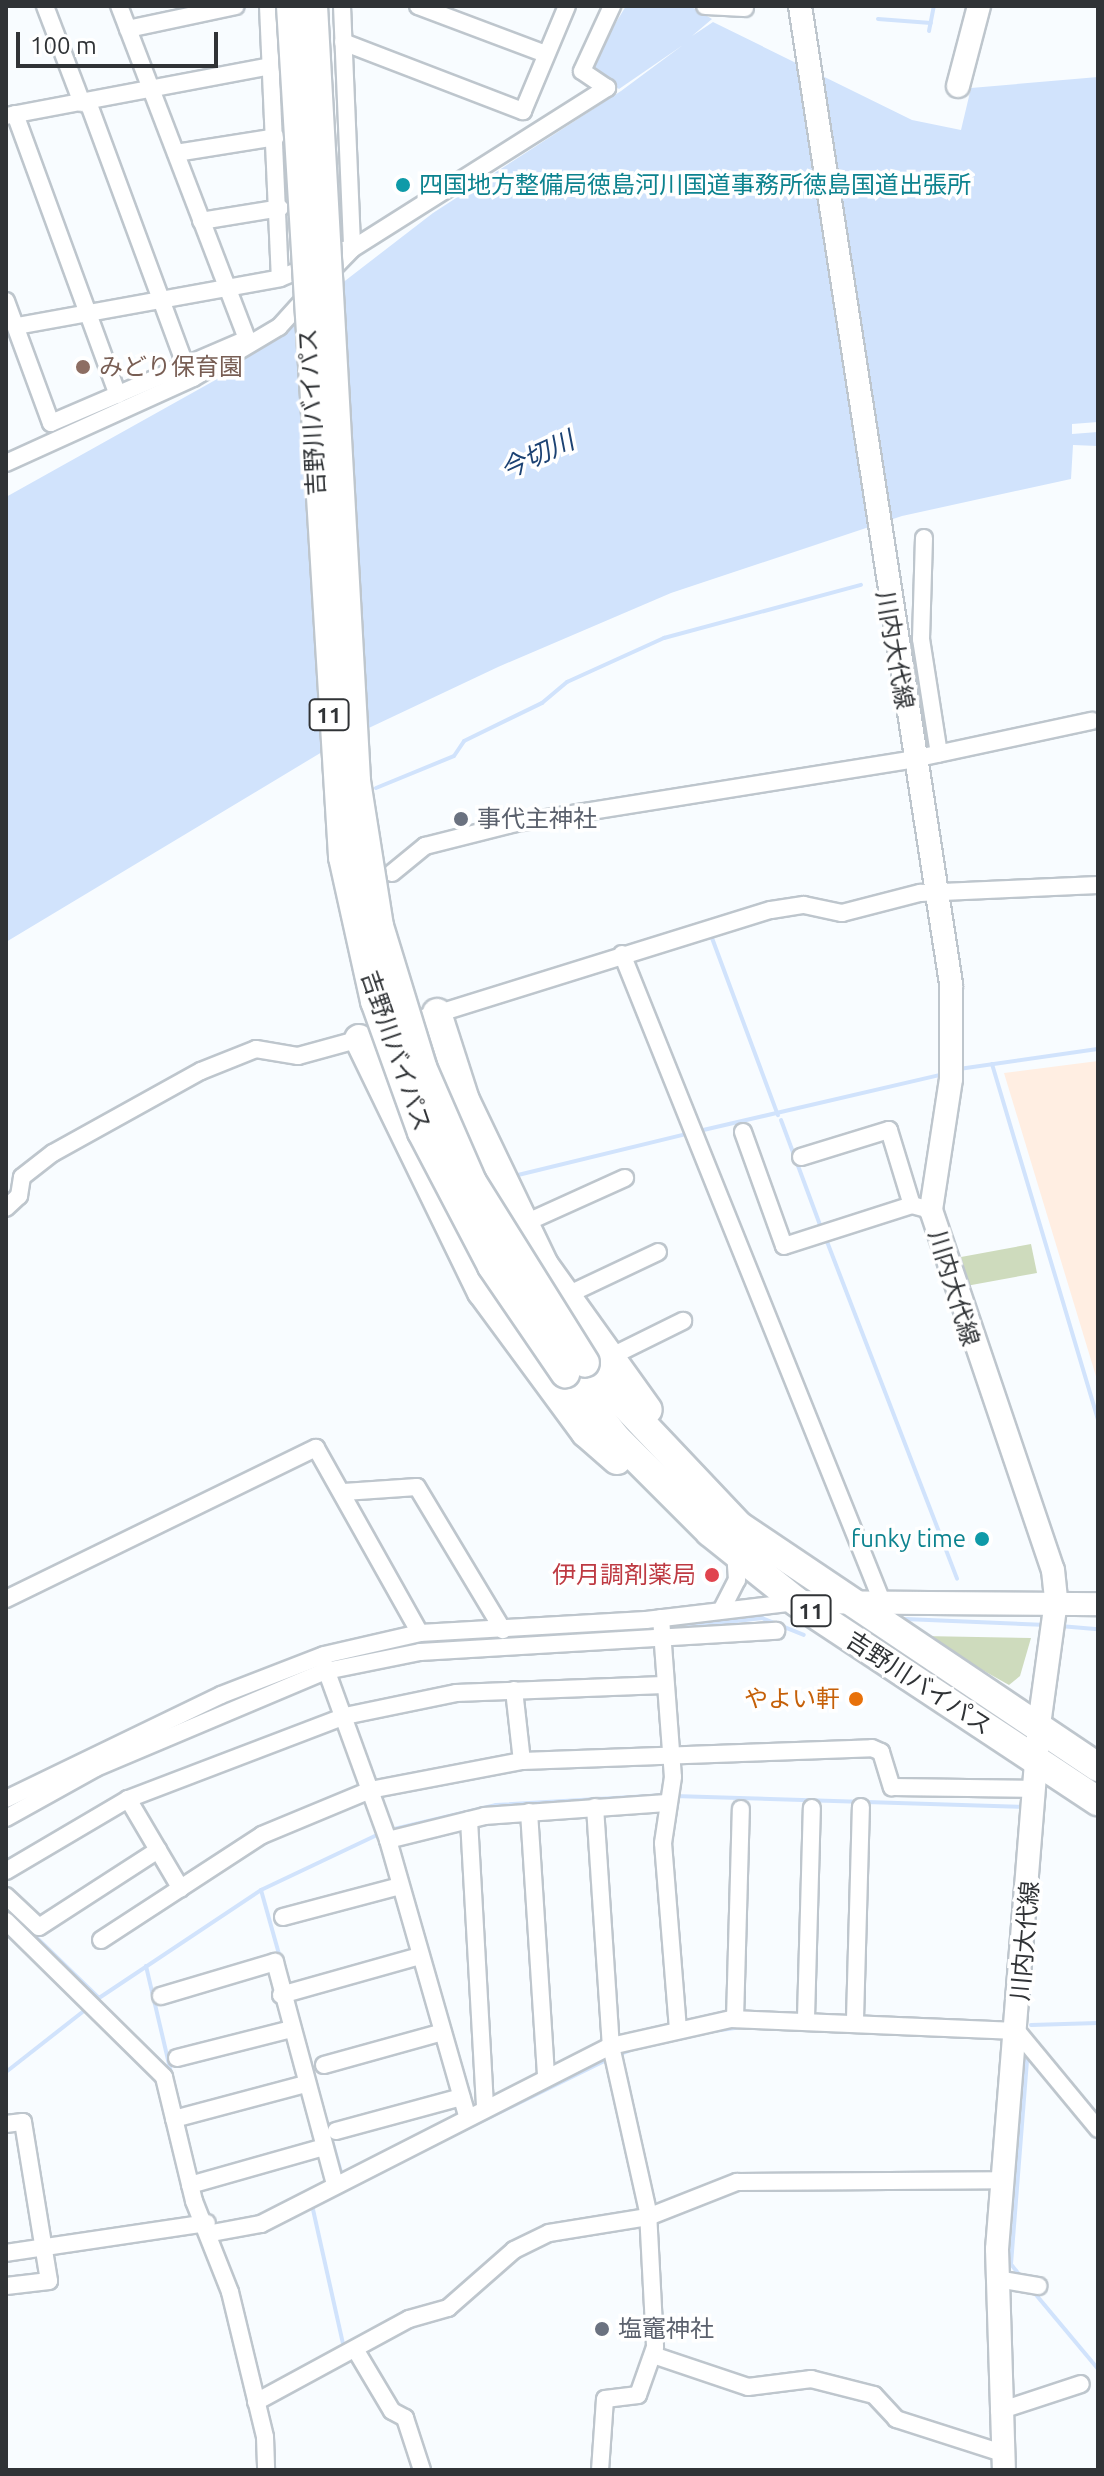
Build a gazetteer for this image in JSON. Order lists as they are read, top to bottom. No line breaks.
{"streets":{"highway":["吉野川バイパス","11"],"main road":["川内大代線"]},"crossings":[["吉野川バイパス","川内大代線"],["吉野川バイパス","11"]],"water":["今切川"],"places":["四国地方整備局徳島河川国道事務所徳島国道出張所","みどり保育園","事代主神社","funky time","伊月調剤薬局","やよい軒","塩竈神社"],"scale_bar":"100 m"}
